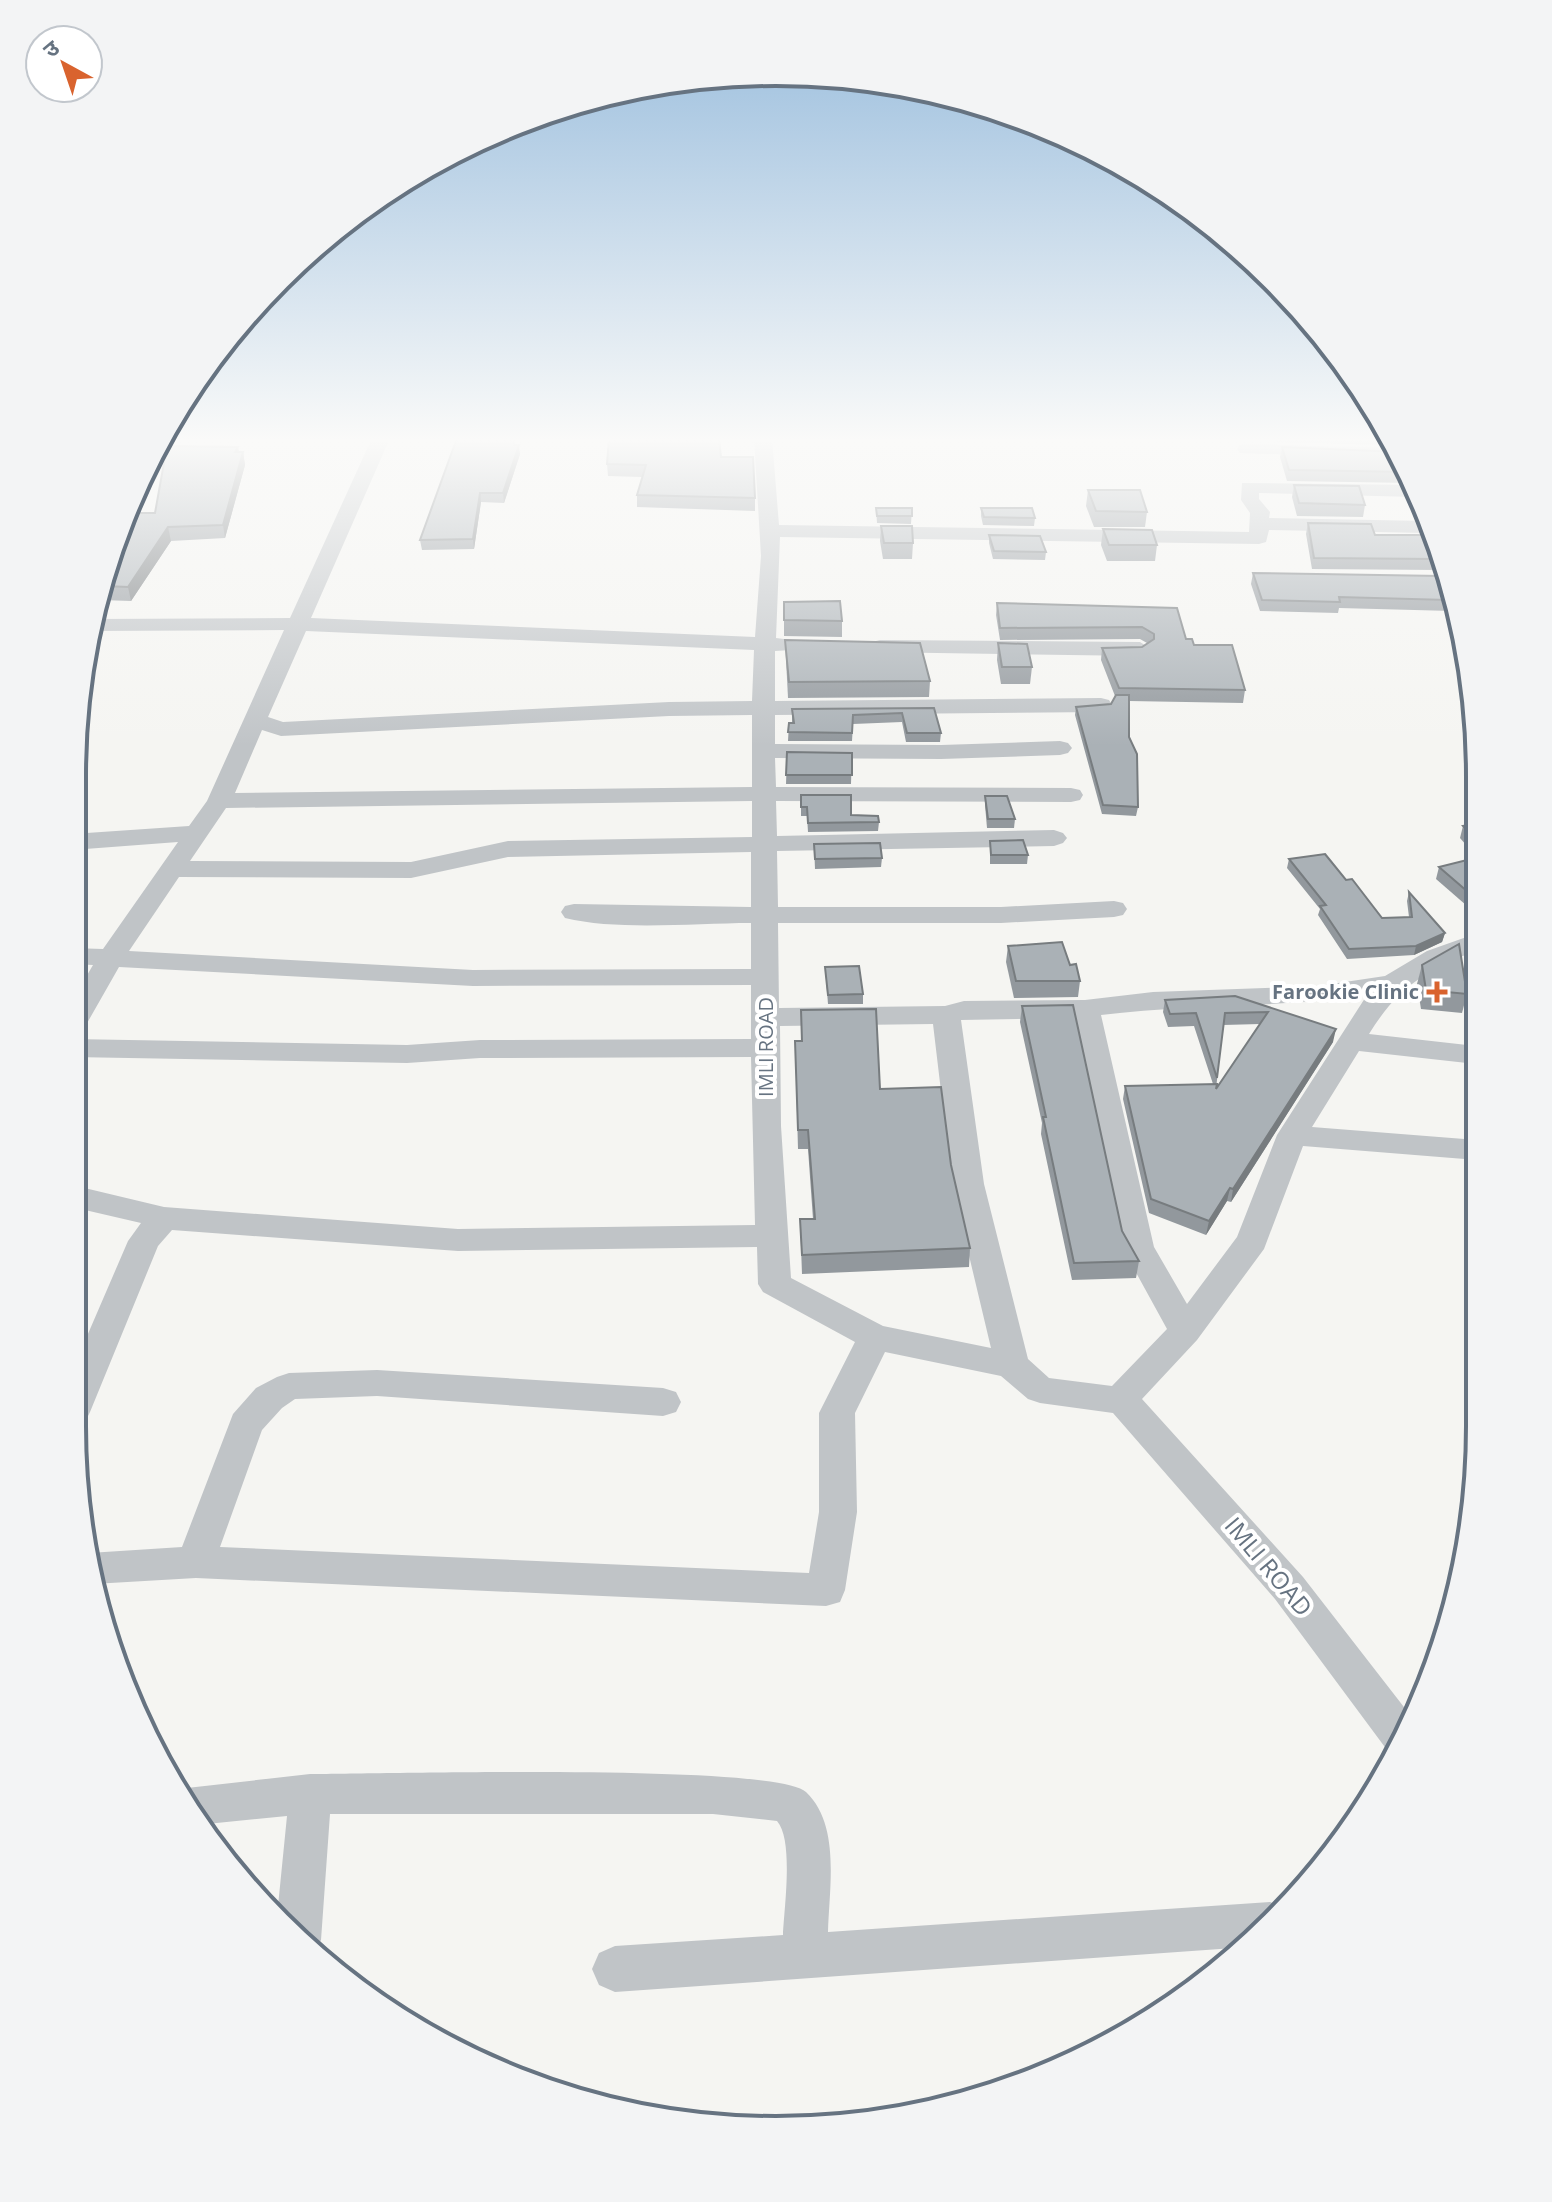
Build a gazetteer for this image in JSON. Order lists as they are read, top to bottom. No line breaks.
{"streets":{"street":["IMLI ROAD"]},"places":{"health":["Farookie Clinic"]},"north":"top left"}
